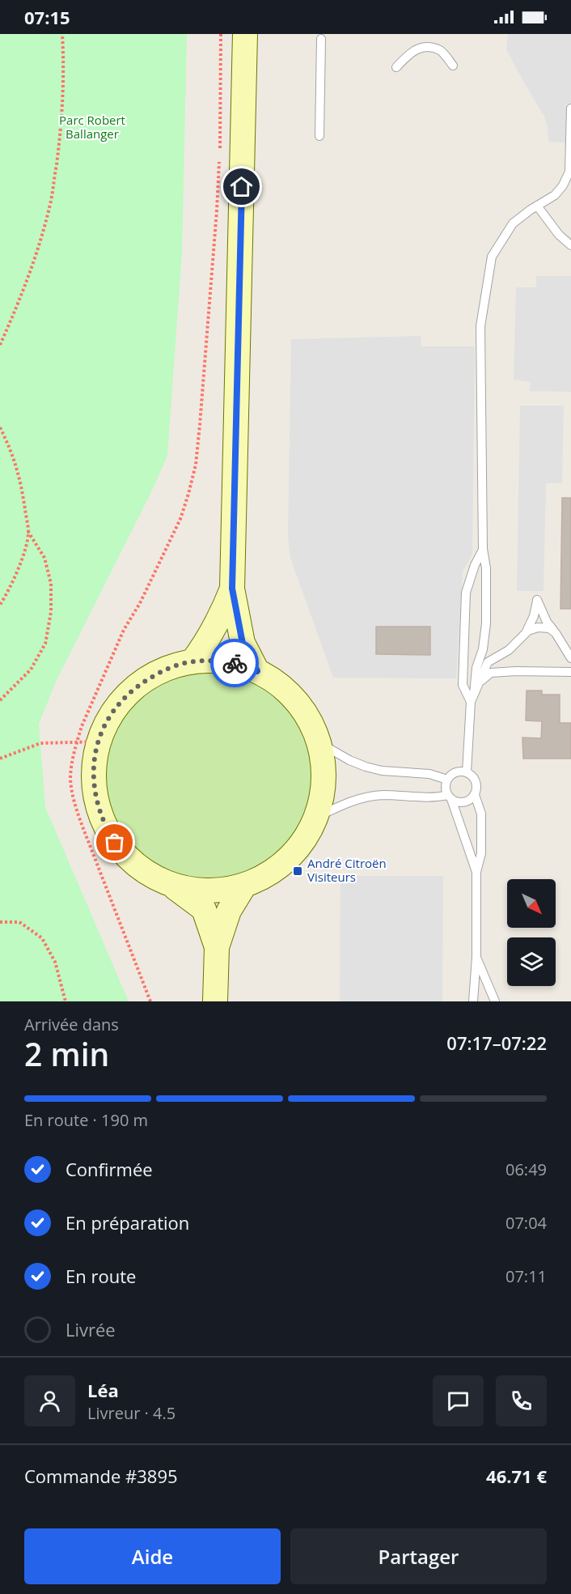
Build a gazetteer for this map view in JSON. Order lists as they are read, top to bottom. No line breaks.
{"parks":["Parc Robert Ballanger"],"places":{"transit":["André Citroën Visiteurs"]},"north":"bottom right","page":{"status":"07:15","heading":["2 min","Arrivée dans","07:17–07:22"],"panel":["Léa","Livreur · 4.5","Commande #3895","46.71 €"],"bar":"En route · 190 m","list":[["Confirmée","06:49"],["En préparation","07:04"],["En route","07:11"],"Livrée"],"buttons":["Aide","Partager"]}}
